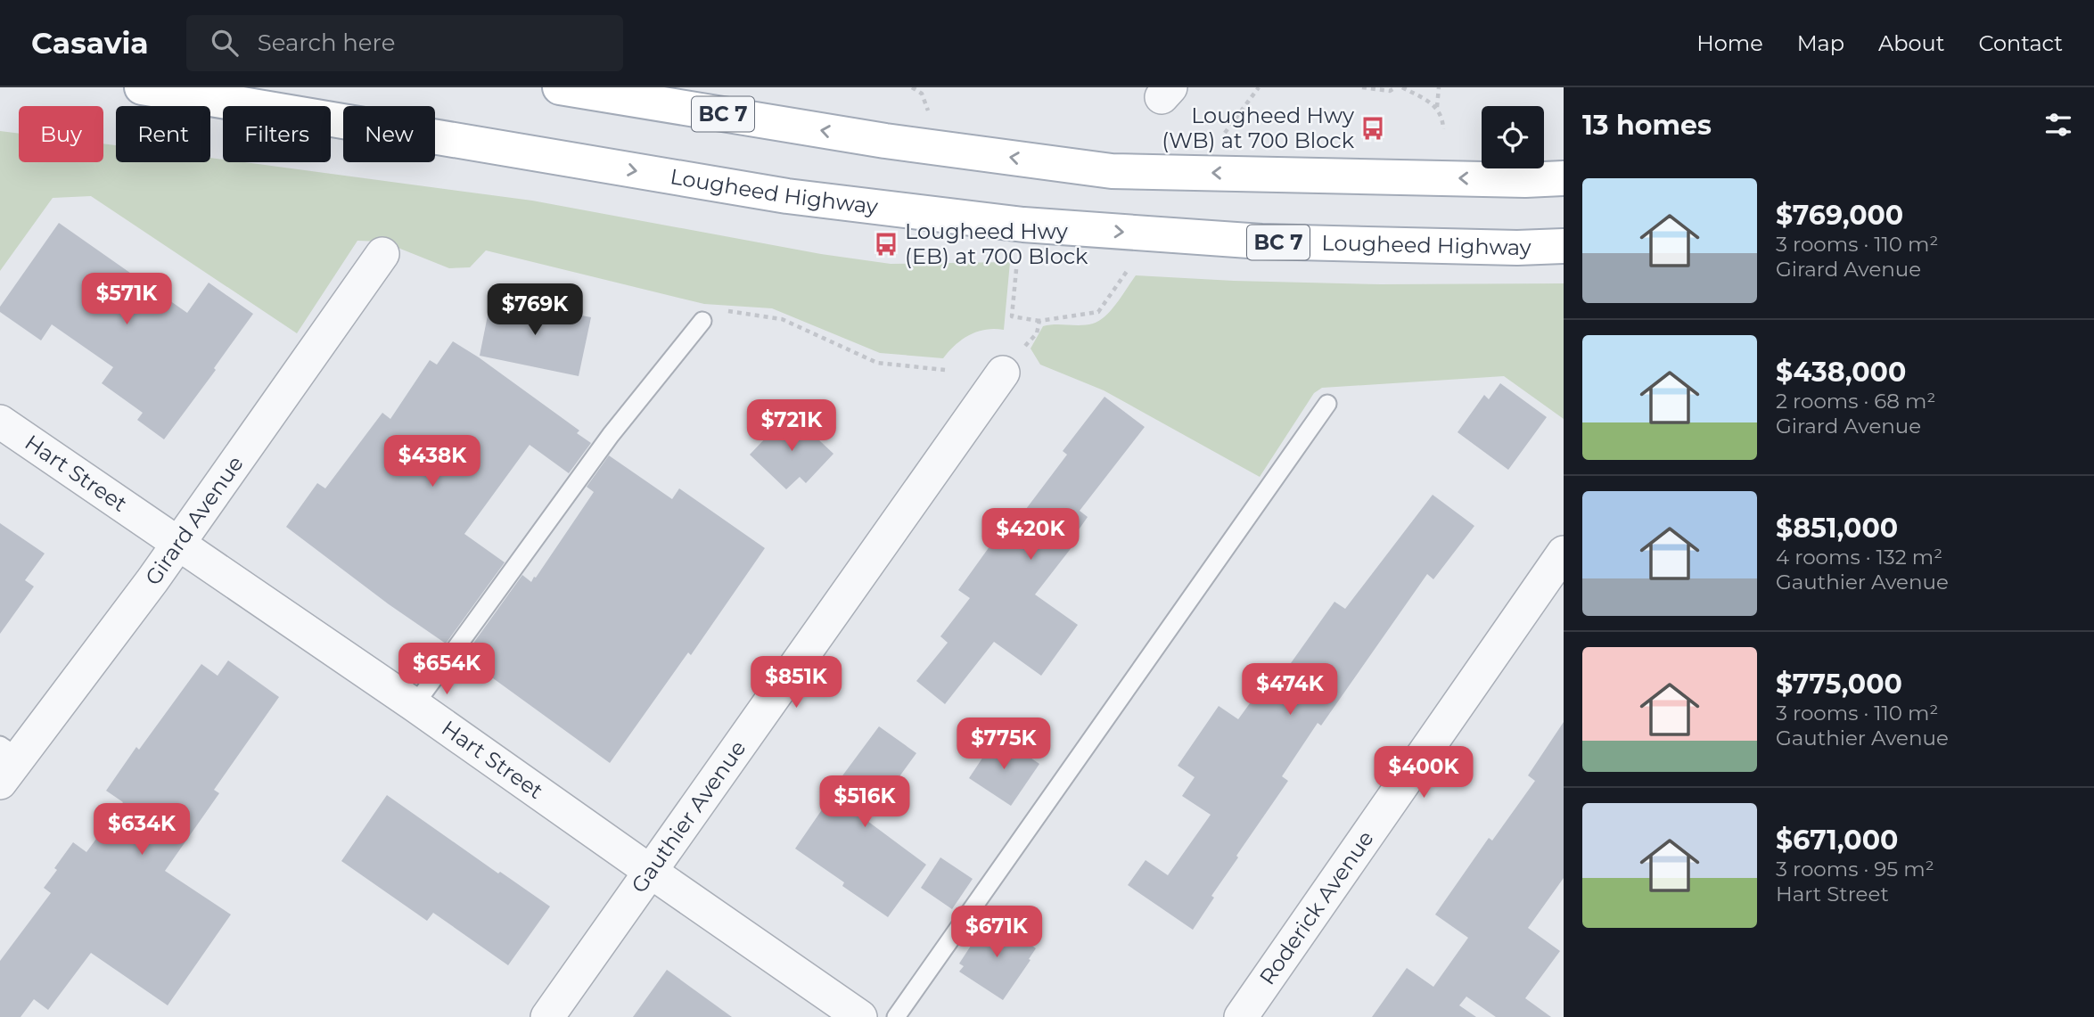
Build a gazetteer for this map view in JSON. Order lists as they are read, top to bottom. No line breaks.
{"streets":{"main road":["BC 7","Lougheed Highway"],"street":["Hart Street","Girard Avenue","Gauthier Avenue","Roderick Avenue"]},"crossings":[["Hart Street","Girard Avenue"],["Hart Street","Gauthier Avenue"]],"places":{"bus stop":["Lougheed Hwy (WB) at 700 Block","Lougheed Hwy (EB) at 700 Block"]},"page":{"header":"Casavia","search":"Search here","nav":["Home","Map","About","Contact"],"heading":"13 homes","chip":["Buy","Rent","Filters","New"],"list":[{"name":"$769,000","note":"3 rooms · 110 m² · Girard Avenue"},{"name":"$438,000","note":"2 rooms · 68 m² · Girard Avenue"},{"name":"$851,000","note":"4 rooms · 132 m² · Gauthier Avenue"},{"name":"$775,000","note":"3 rooms · 110 m² · Gauthier Avenue"},{"name":"$671,000","note":"3 rooms · 95 m² · Hart Street"}],"price":["$571K","$769K","$721K","$438K","$420K","$654K","$851K","$474K","$775K","$400K","$516K","$634K","$671K"]}}
